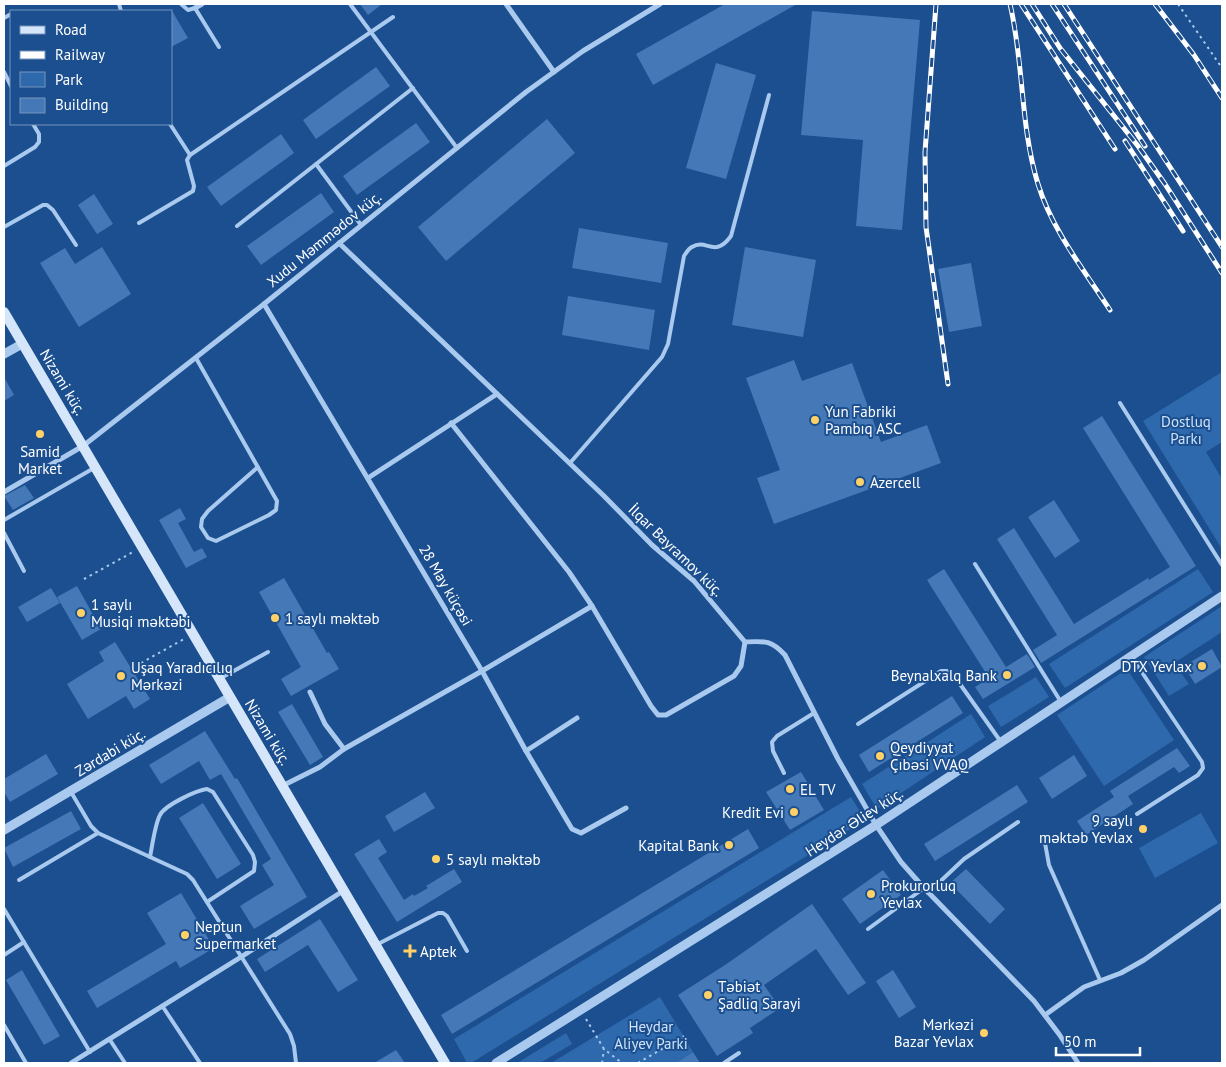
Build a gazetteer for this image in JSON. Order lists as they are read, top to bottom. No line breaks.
{"streets":{"main road":["Nizami küç."],"street":["Xudu Məmmədov küç.","İlqar Bayramov küç.","28 May küçəsi","Zərdabi küç.","Heydər Əliev küç."]},"crossings":[["Xudu Məmmədov küç.","Nizami küç."],["Xudu Məmmədov küç.","İlqar Bayramov küç."],["Xudu Məmmədov küç.","28 May küçəsi"],["Nizami küç.","Zərdabi küç."]],"parks":["Dostluq Parkı","Heydar Aliyev Parki"],"places":{"other":["Yun Fabriki Pambıq ASC","Samid Market","Azercell","1 saylı Musiqi məktəbi","1 saylı məktəb","DTX Yevlax","Beynalxalq Bank","Uşaq Yaradıcılıq Mərkəzi","Qeydiyyat Çıbəsi VVAQ","EL TV","Kredit Evi","9 saylı məktəb Yevlax","Kapital Bank","5 saylı məktəb","Prokurorluq Yevlax","Neptun Supermarket","Təbiət Şadliq Sarayi","Mərkəzi Bazar Yevlax"],"health":["Aptek"]},"legend":["Road","Railway","Park","Building"],"scale_bar":"50 m"}
